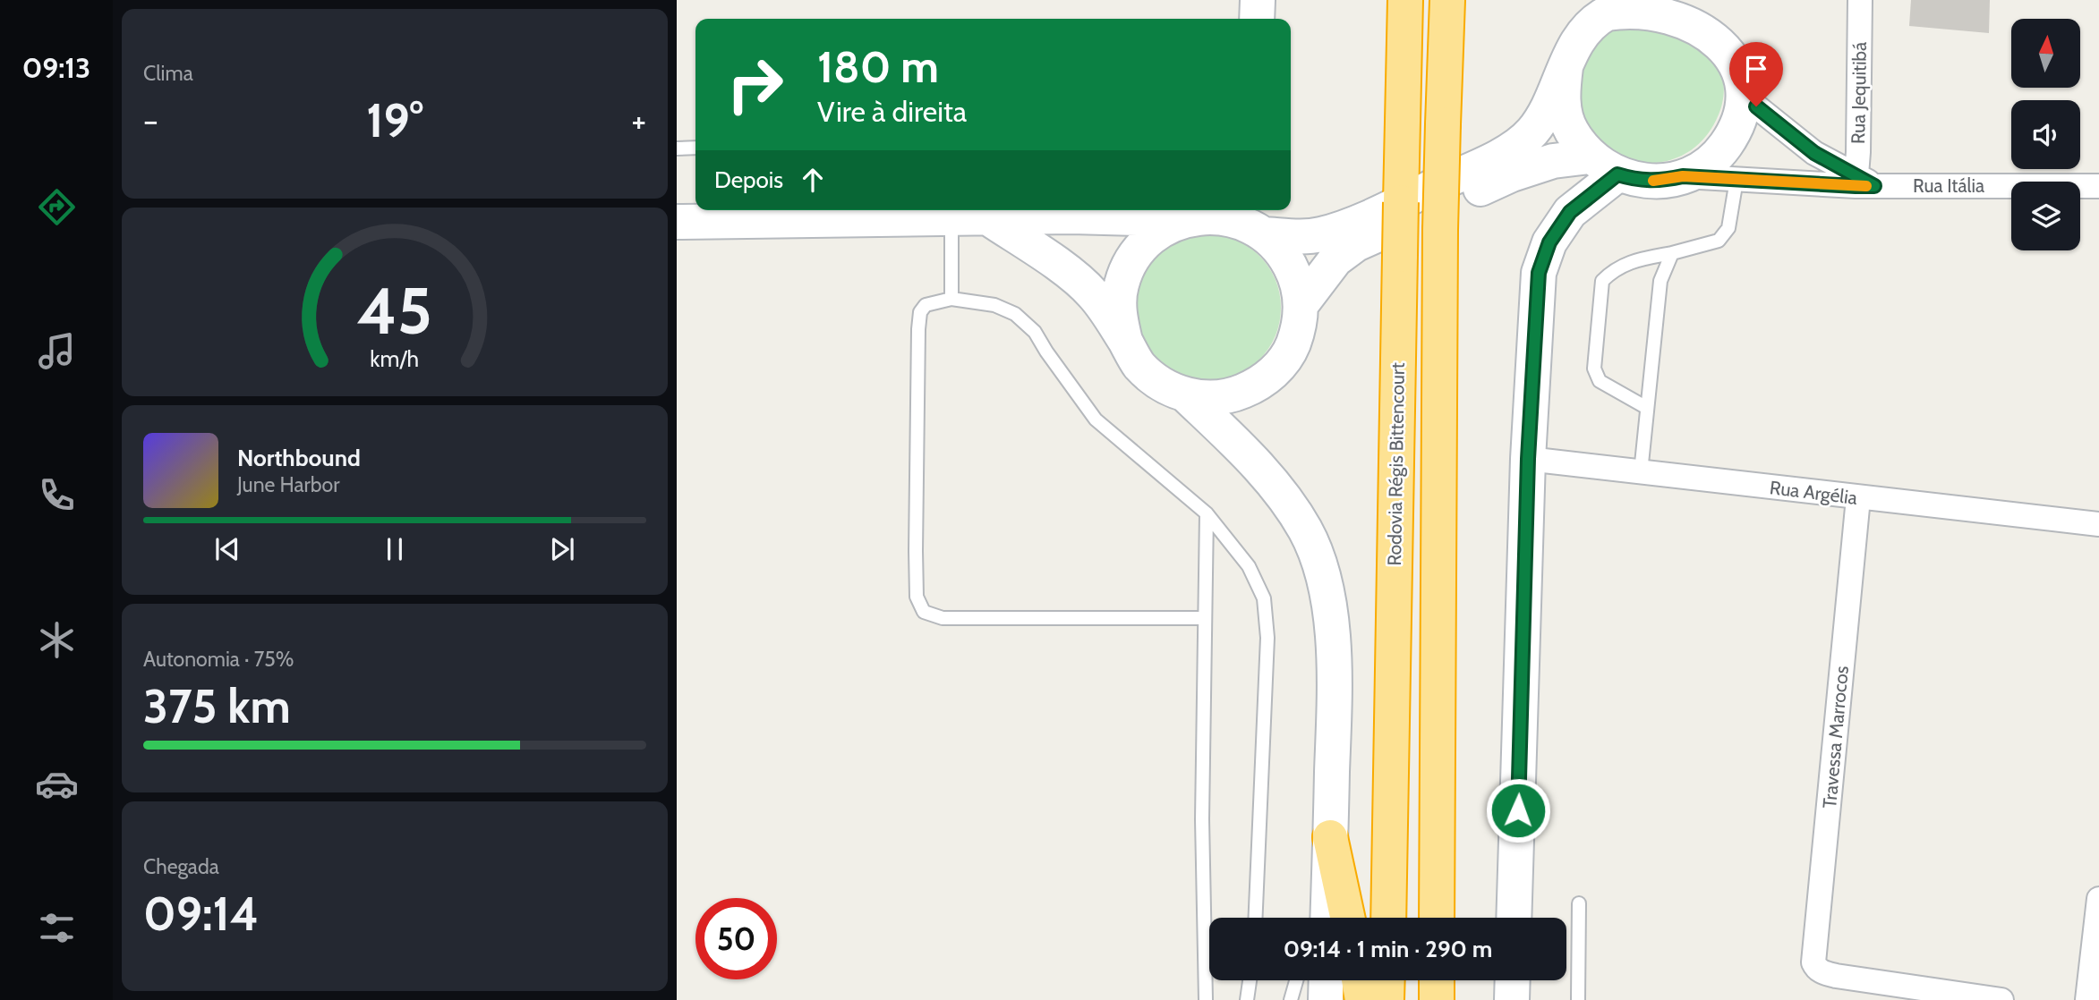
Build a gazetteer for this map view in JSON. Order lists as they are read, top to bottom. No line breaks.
{"streets":{"highway":["Rodovia Régis Bittencourt"],"street":["Rua Jequitibá","Rua Itália","Rua Argélia","Travessa Marrocos"]},"crossings":[["Rua Jequitibá","Rua Itália"],["Rua Argélia","Travessa Marrocos"]],"north":"top","page":{"tabs":"09:13","tile":["Clima",["Autonomia · 75%","375 km"],["Chegada","09:14"]],"turn":["180 m","Vire à direita"],"heat":["−","19°","+"],"then":"Depois","song":["Northbound","June Harbor"],"limit":"50","trip":"09:14 · 1 min · 290 m","gauge":["45","km/h"]}}
